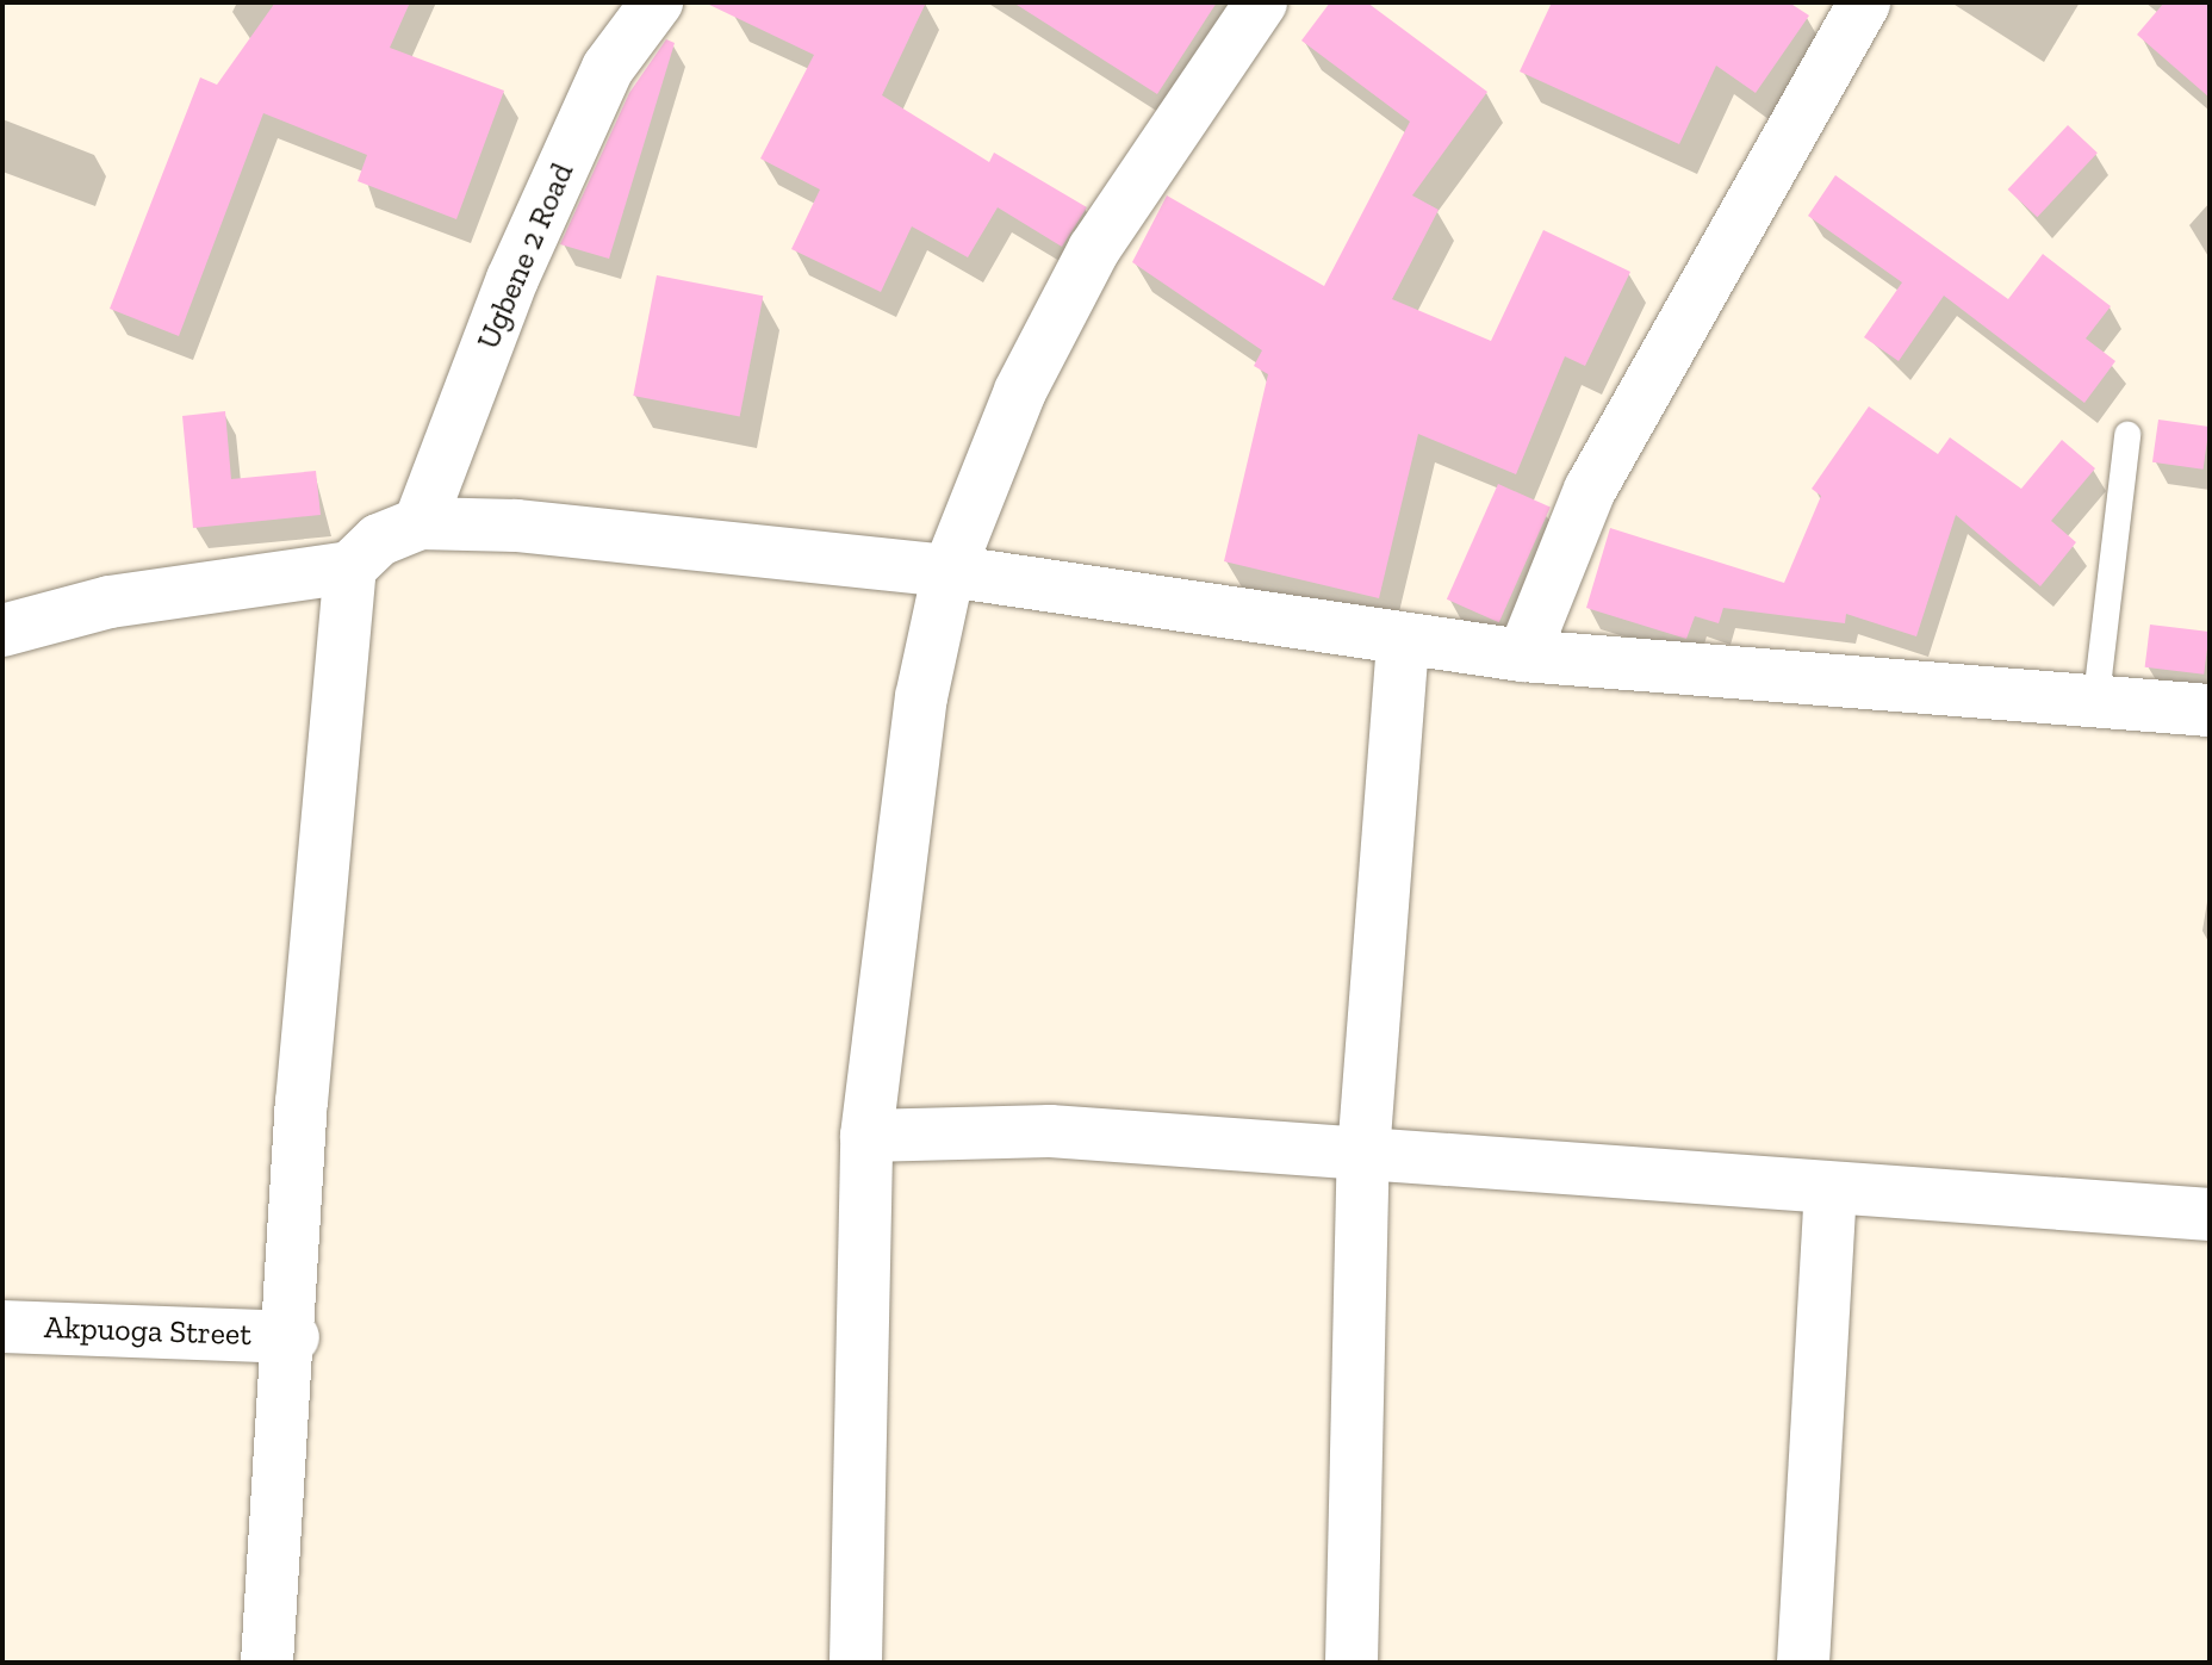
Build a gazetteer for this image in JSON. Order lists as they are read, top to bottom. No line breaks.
{"streets":{"street":["Ugbene 2 Road","Akpuoga Street"]}}
